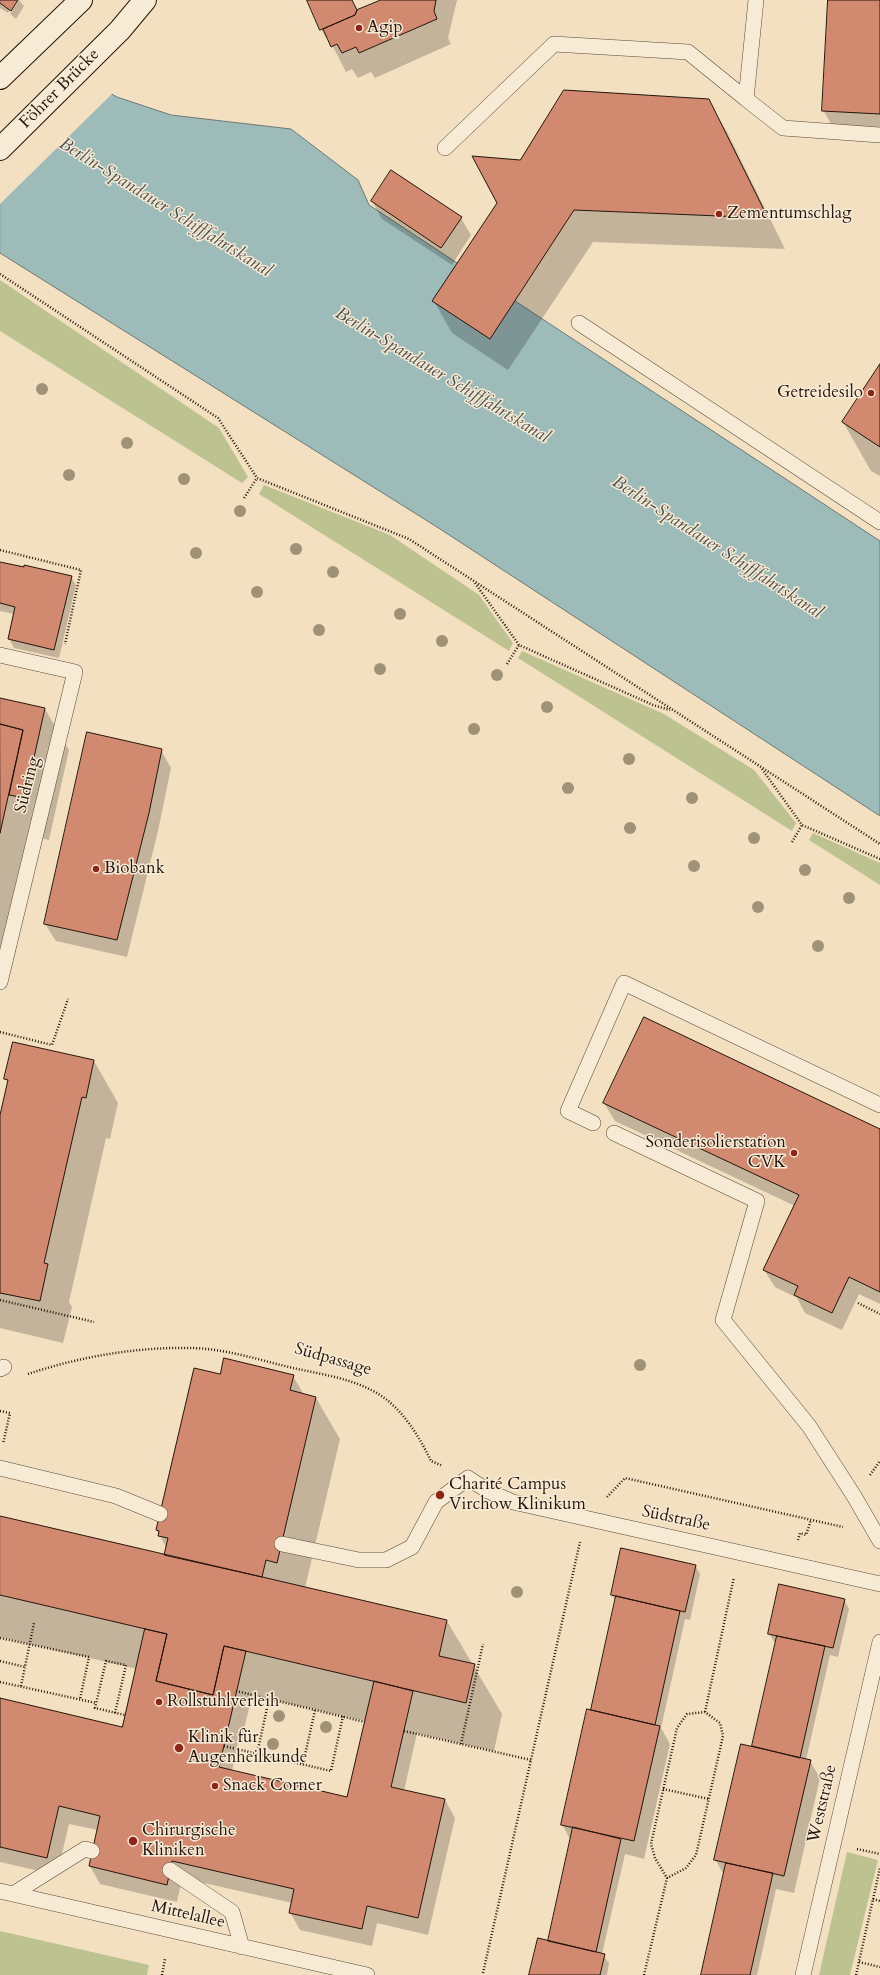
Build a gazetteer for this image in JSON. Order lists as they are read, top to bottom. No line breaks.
{"streets":{"main road":["Föhrer Brücke"],"lane":["Südring","Südstraße","Weststraße","Mittelallee"],"path":["Südpassage"]},"crossings":[["Südpassage","Südstraße"]],"water":["Berlin-Spandauer Schifffahrtskanal"],"places":["Agip","Zementumschlag","Getreidesilo","Biobank","Sonderisolierstation CVK","Charité Campus Virchow Klinikum","Rollstuhlverleih","Klinik für Augenheilkunde","Snack Corner","Chirurgische Kliniken"]}
